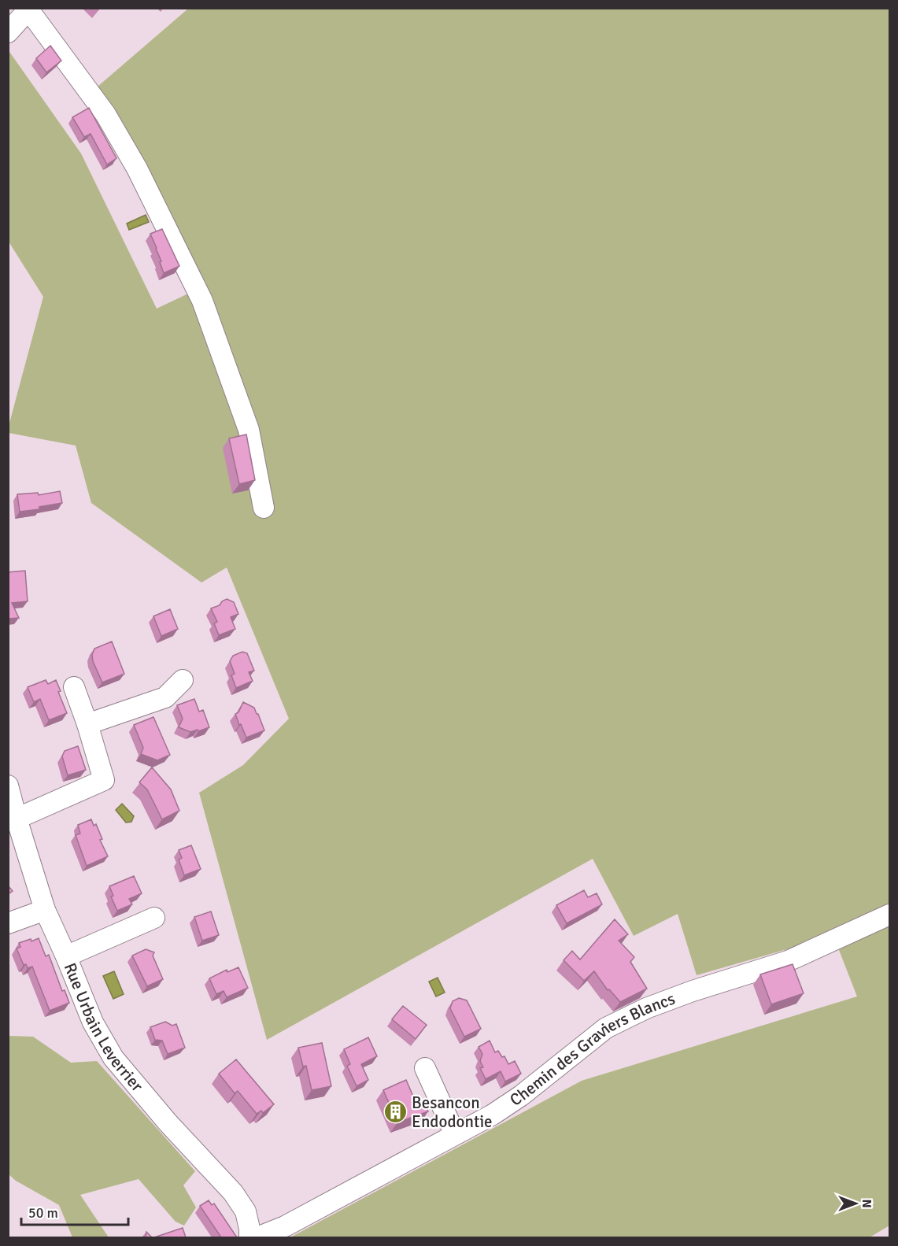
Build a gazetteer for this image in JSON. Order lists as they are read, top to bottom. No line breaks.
{"streets":{"street":["Rue Urbain Leverrier","Chemin des Graviers Blancs"]},"places":{"building":["Besancon Endodontie"]},"scale_bar":"50 m","north":"right"}
